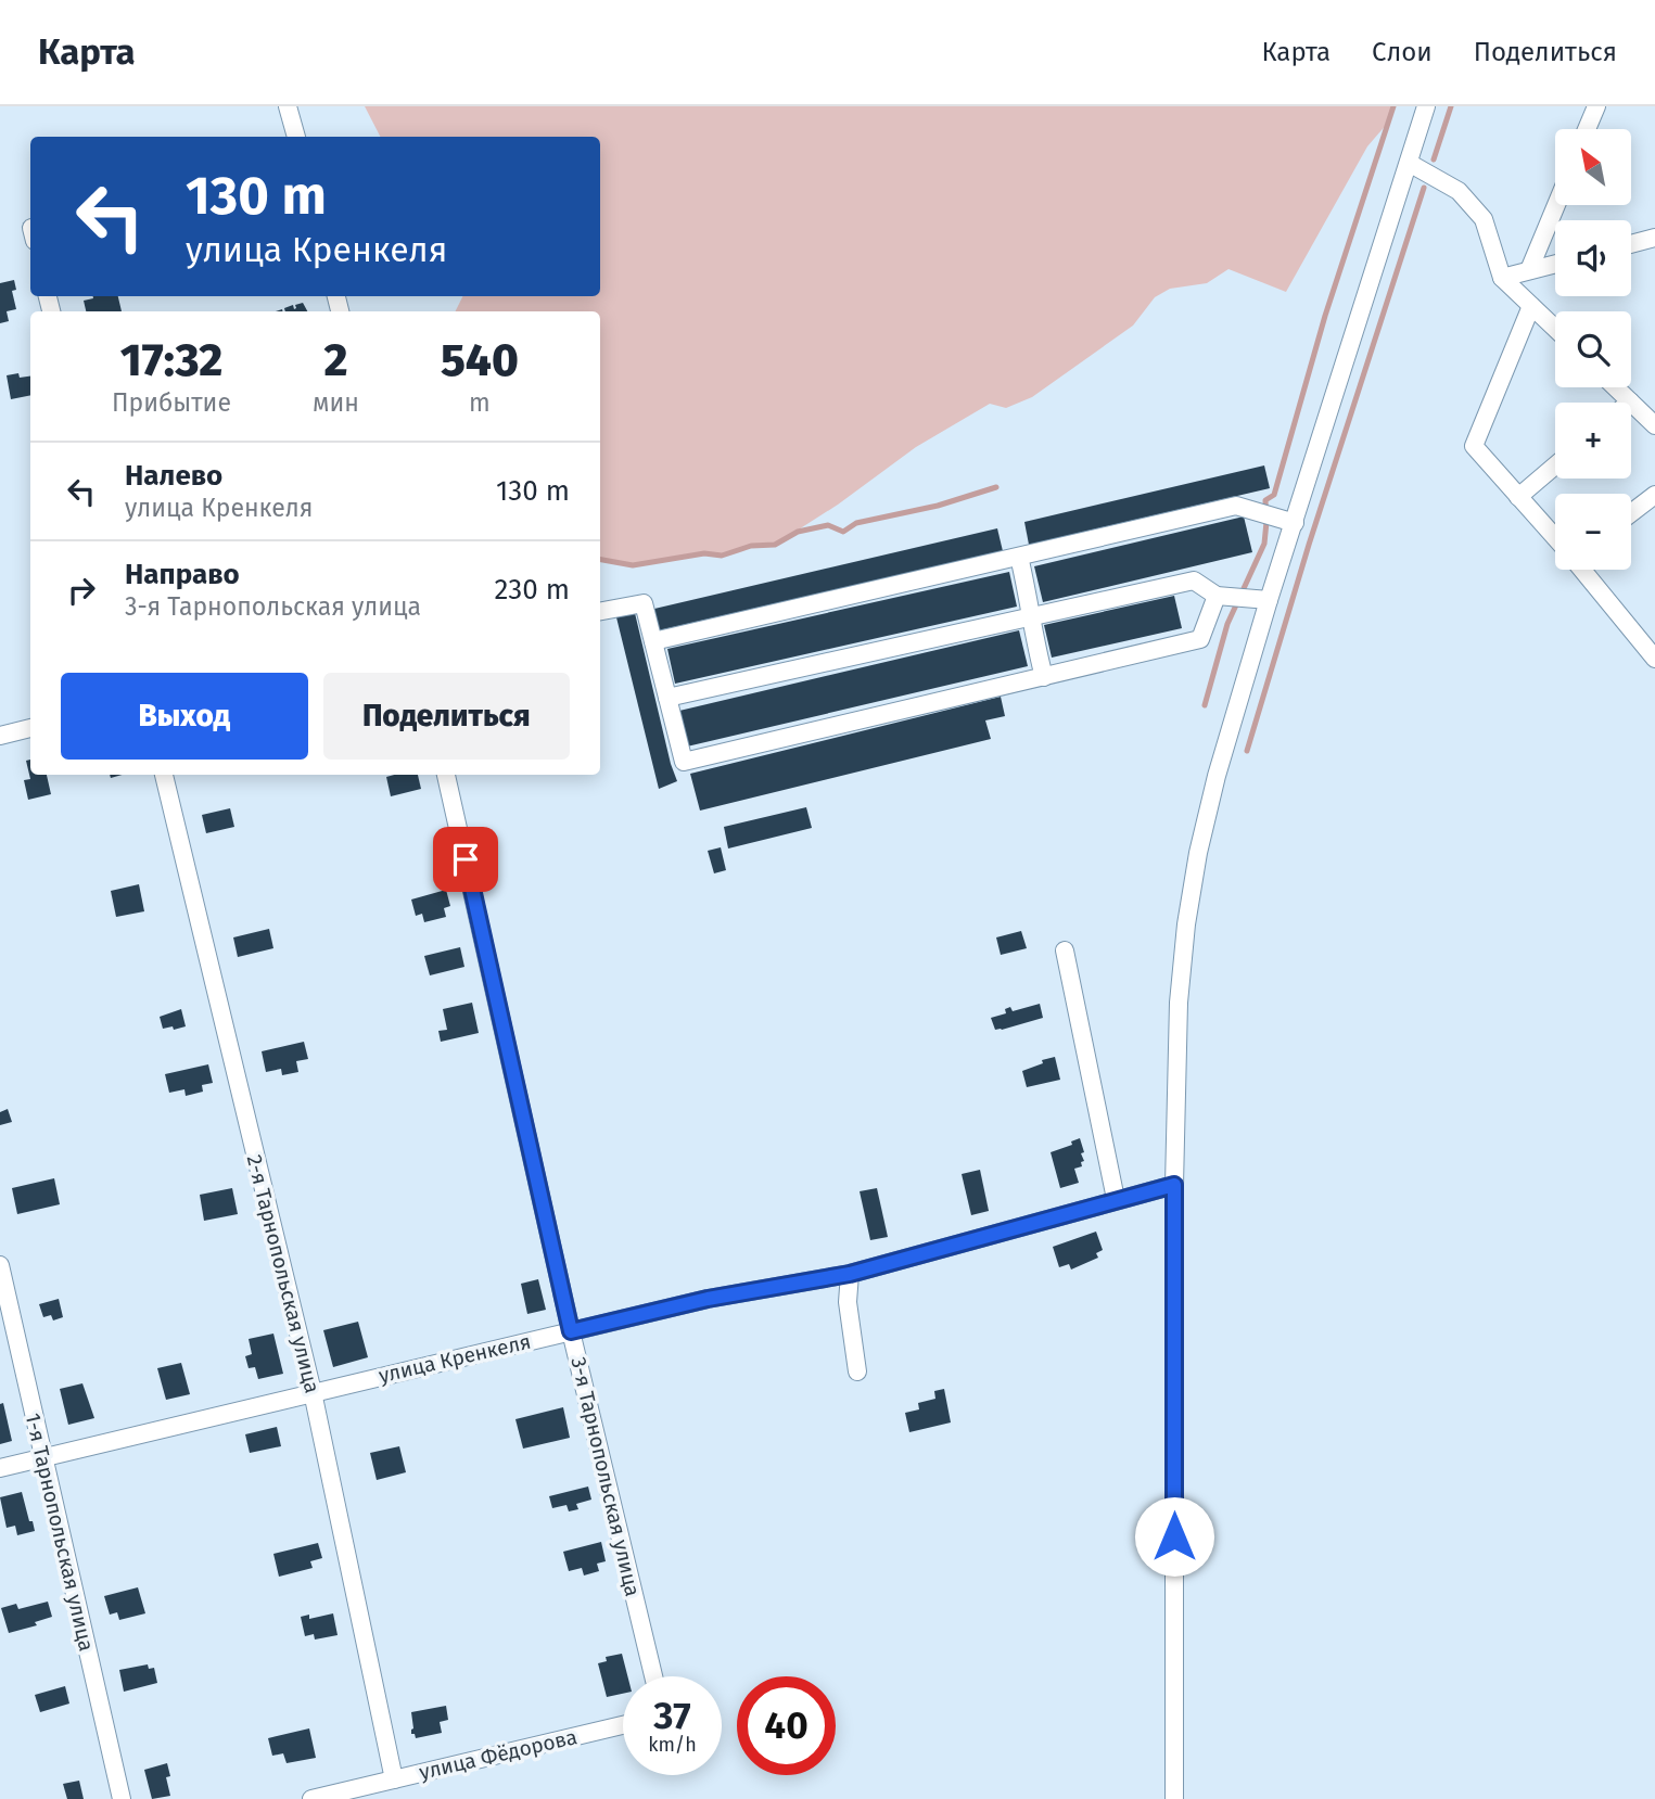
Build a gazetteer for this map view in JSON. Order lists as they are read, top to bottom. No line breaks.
{"streets":{"street":["2-я Тарнопольская улица","улица Кренкеля","3-я Тарнопольская улица","1-я Тарнопольская улица","улица Фёдорова"]},"crossings":[["2-я Тарнопольская улица","улица Кренкеля"],["2-я Тарнопольская улица","улица Фёдорова"],["улица Кренкеля","3-я Тарнопольская улица"],["улица Кренкеля","1-я Тарнопольская улица"]],"north":"top left","page":{"header":"Карта","nav":["Карта","Слои","Поделиться"],"map_buttons":["+","−"],"turn":["130 m","улица Кренкеля"],"eta":["17:32","Прибытие","2","мин","540","m"],"list":[{"name":"Налево","note":"улица Кренкеля","value":"130 m"},{"name":"Направо","note":"3-я Тарнопольская улица","value":"230 m"}],"buttons":["Выход","Поделиться"],"speed":"37 km/h","limit":"40"}}
